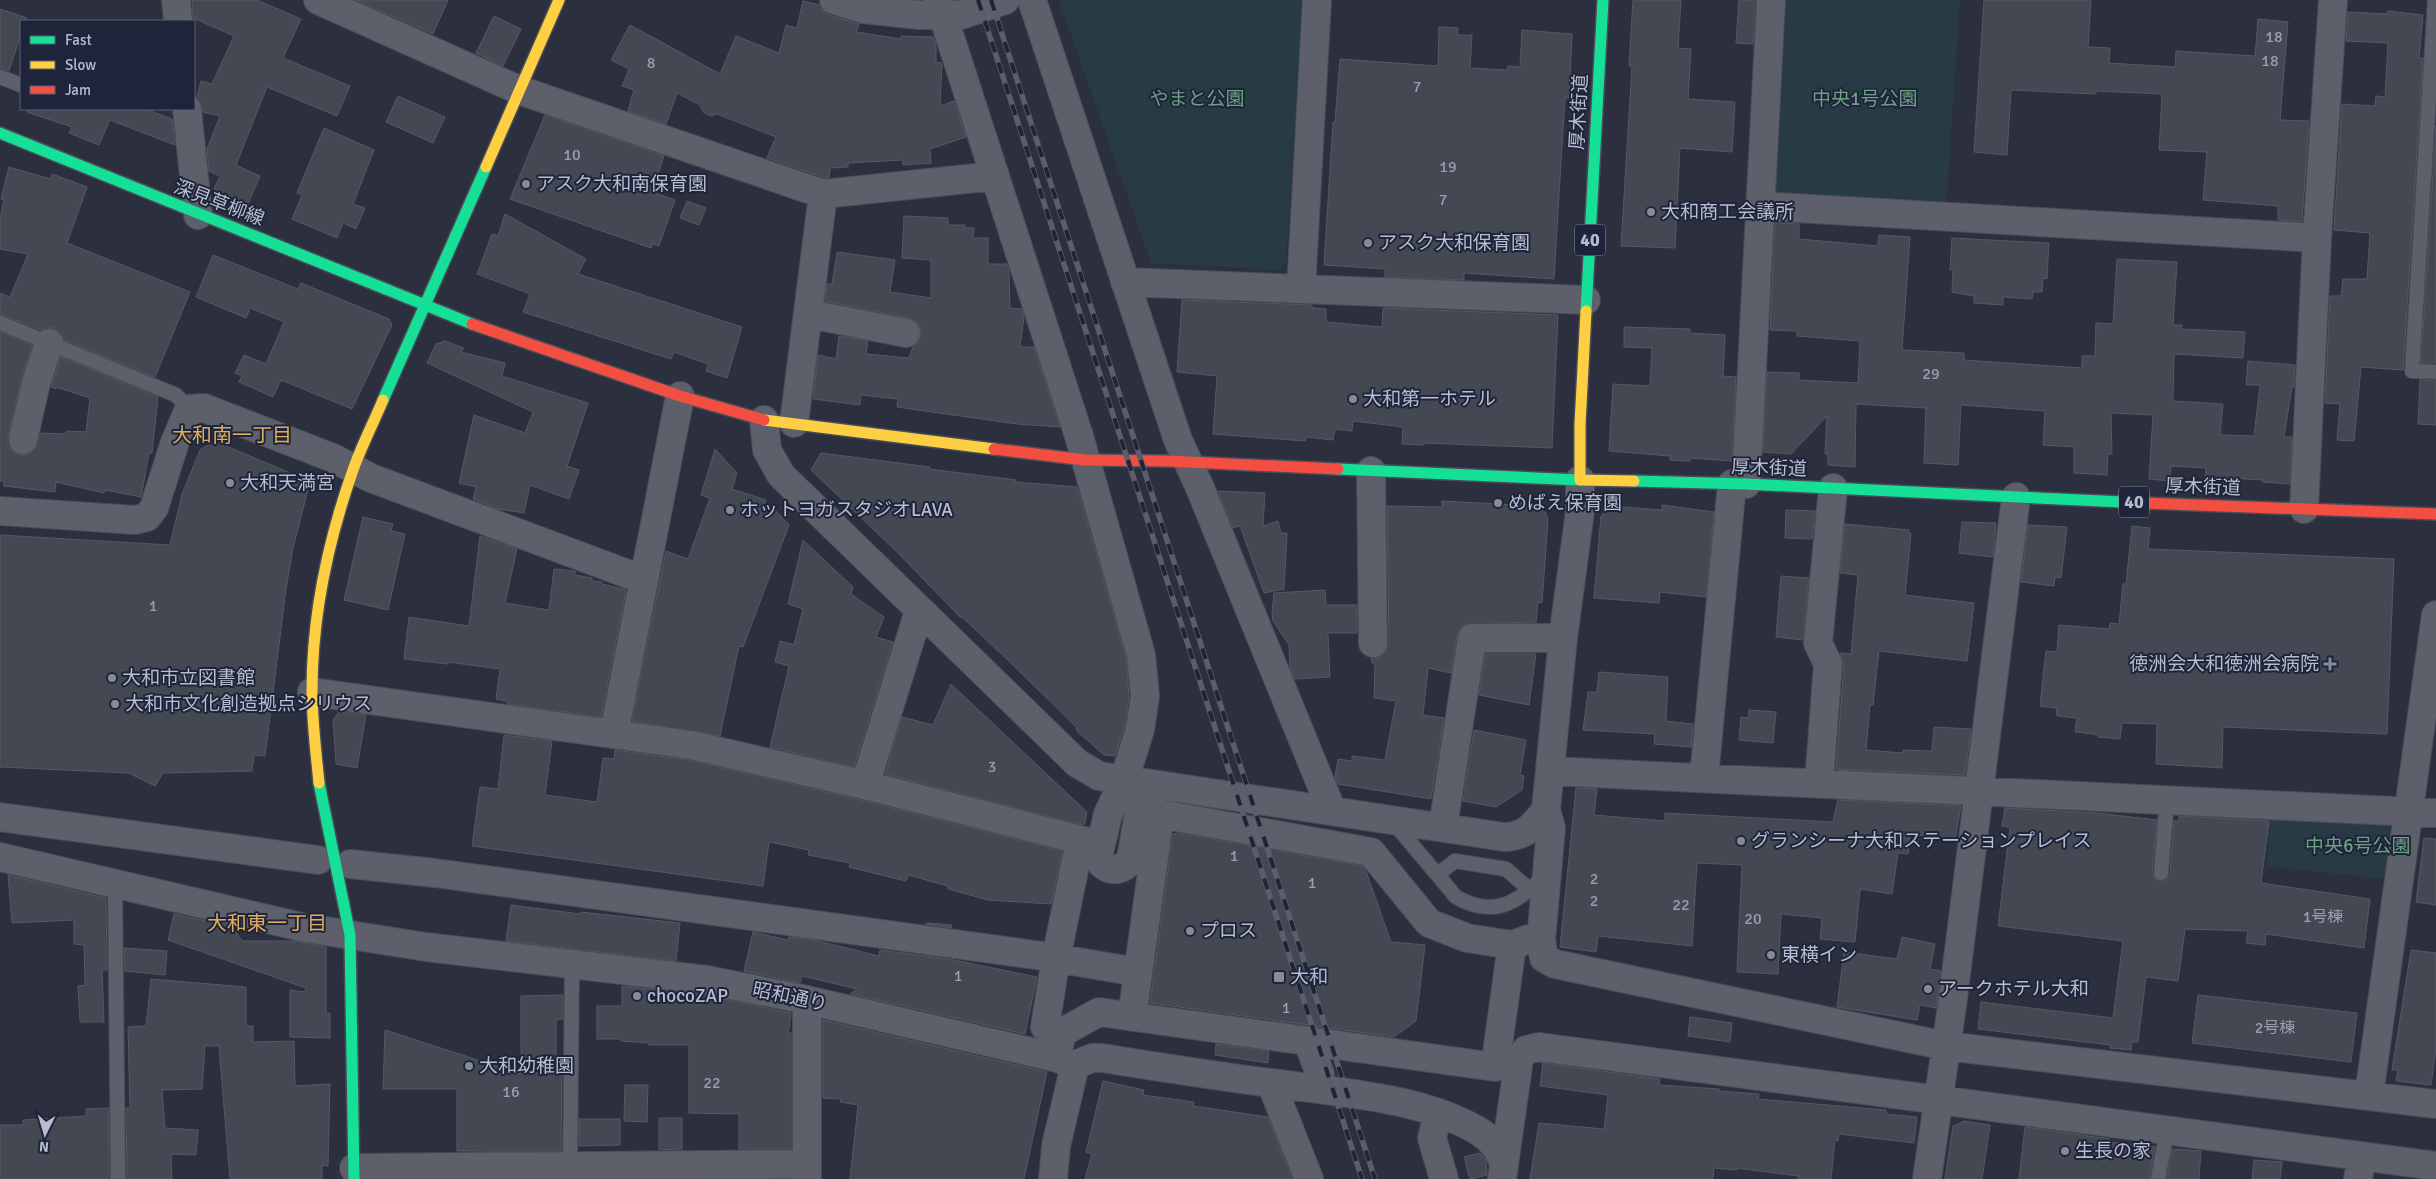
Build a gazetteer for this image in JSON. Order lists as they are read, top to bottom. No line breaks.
{"streets":{"street":["厚木街道","深見草柳線","40","昭和通り"]},"crossings":[["厚木街道","深見草柳線"]],"districts":["大和南一丁目","大和東一丁目"],"parks":["やまと公園","中央1号公園","中央6号公園"],"places":{"other":["アスク大和南保育園","大和商工会議所","アスク大和保育園","大和第一ホテル","大和天満宮","めばえ保育園","ホットヨガスタジオLAVA","大和市立図書館","大和市文化創造拠点シリウス","グランシーナ大和ステーションプレイス","プロス","東横イン","アークホテル大和","chocoZAP","大和幼稚園","生長の家"],"health":["徳洲会大和徳洲会病院"],"transit":["大和"]},"house_numbers":["18","18","8","7","10","19","7","29","1","3","1","2","1","2","22","1号棟","20","1","1","2号棟","22","16"],"legend":["Fast","Slow","Jam"],"north":"bottom"}
